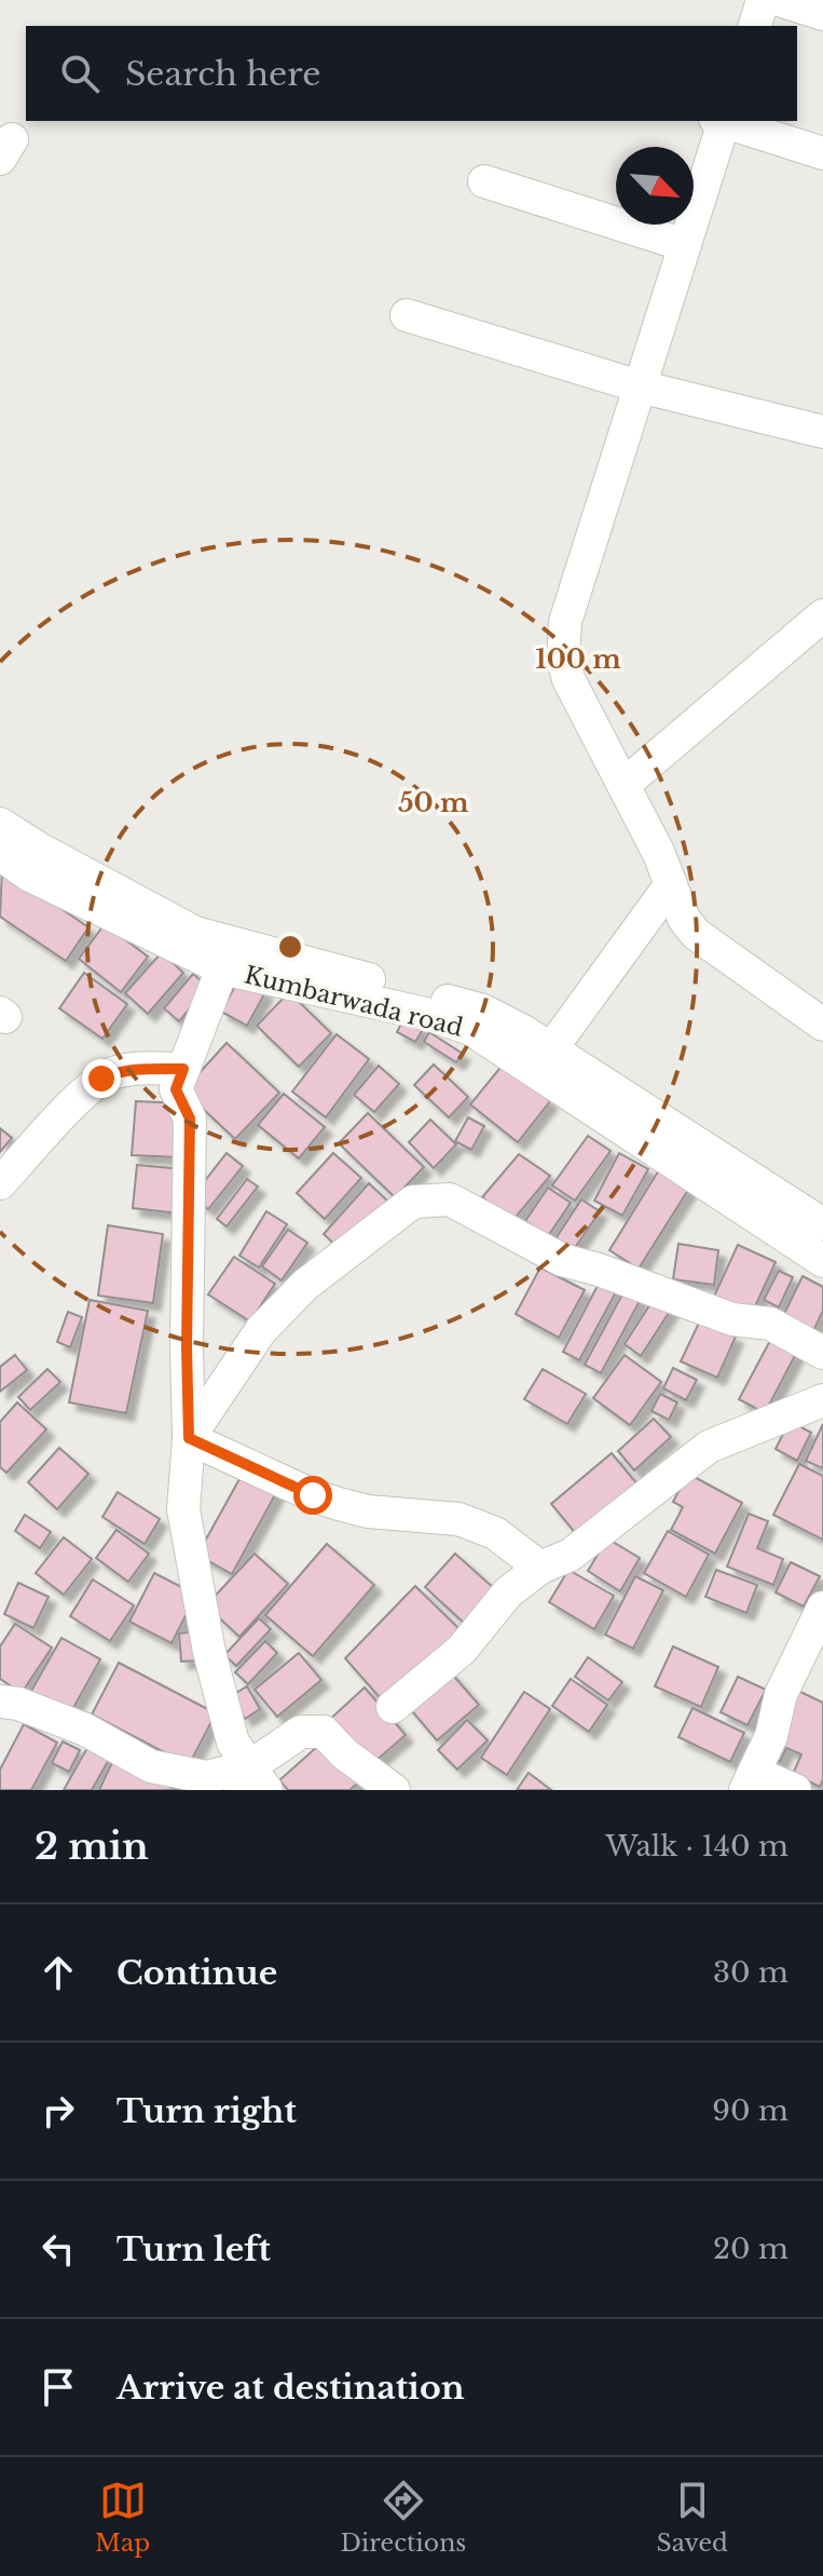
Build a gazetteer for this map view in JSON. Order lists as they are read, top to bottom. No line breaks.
{"streets":{"street":["Kumbarwada road"]},"north":"bottom right","page":{"search":"Search here","heading":["2 min","Walk · 140 m"],"list":[["Continue","30 m"],["Turn right","90 m"],["Turn left","20 m"],"Arrive at destination"],"nav":["Map","Directions","Saved"]},"rings":["100 m","50 m"]}
